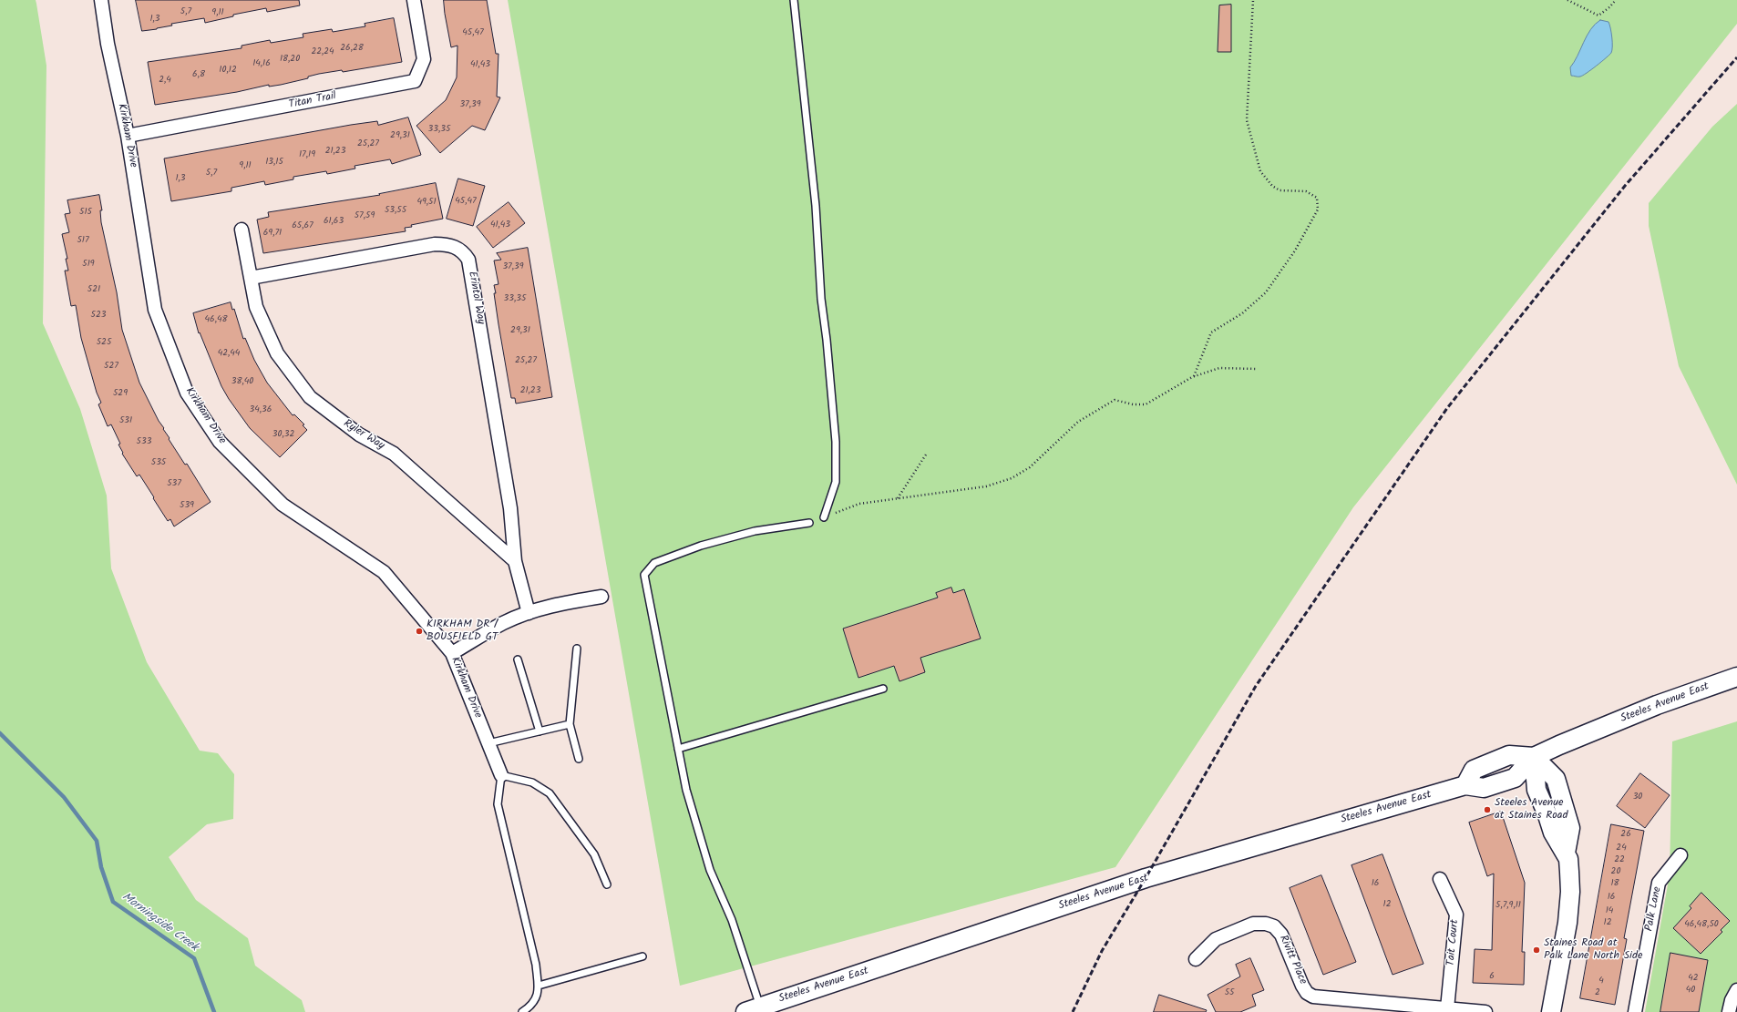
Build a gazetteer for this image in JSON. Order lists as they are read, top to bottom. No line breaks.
{"streets":{"main road":["Steeles Avenue East"],"street":["Titan Trail","Kirkham Drive","Erintol Way","Ryler Way","Palk Lane","Tait Court","Rivitt Place"]},"crossings":[["Titan Trail","Kirkham Drive"],["Erintol Way","Ryler Way"],["Tait Court","Rivitt Place"]],"water":["Morningside Creek"],"places":["KIRKHAM DR / BOUSFIELD GT","Steeles Avenue at Staines Road","Staines Road at Palk Lane North Side"],"house_numbers":["5,7","9,11","1,3","45,47","26,28","22,24","18,20","14,16","41,43","10,12","6,8","2,4","37,39","33,35","29,31","25,27","21,23","17,19","13,15","9,11","5,7","1,3","45,47","49,51","53,55","515","57,59","61,63","41,43","65,67","69,71","517","519","37,39","521","33,35","523","46,48","29,31","525","42,44","25,27","527","38,40","21,23","529","34,36","531","30,32","533","535","537","539","30","26","24","22","20","16","18","16","12","5,7,9,11","14","12","46,48,50","6","42","4","40","55","2"]}
